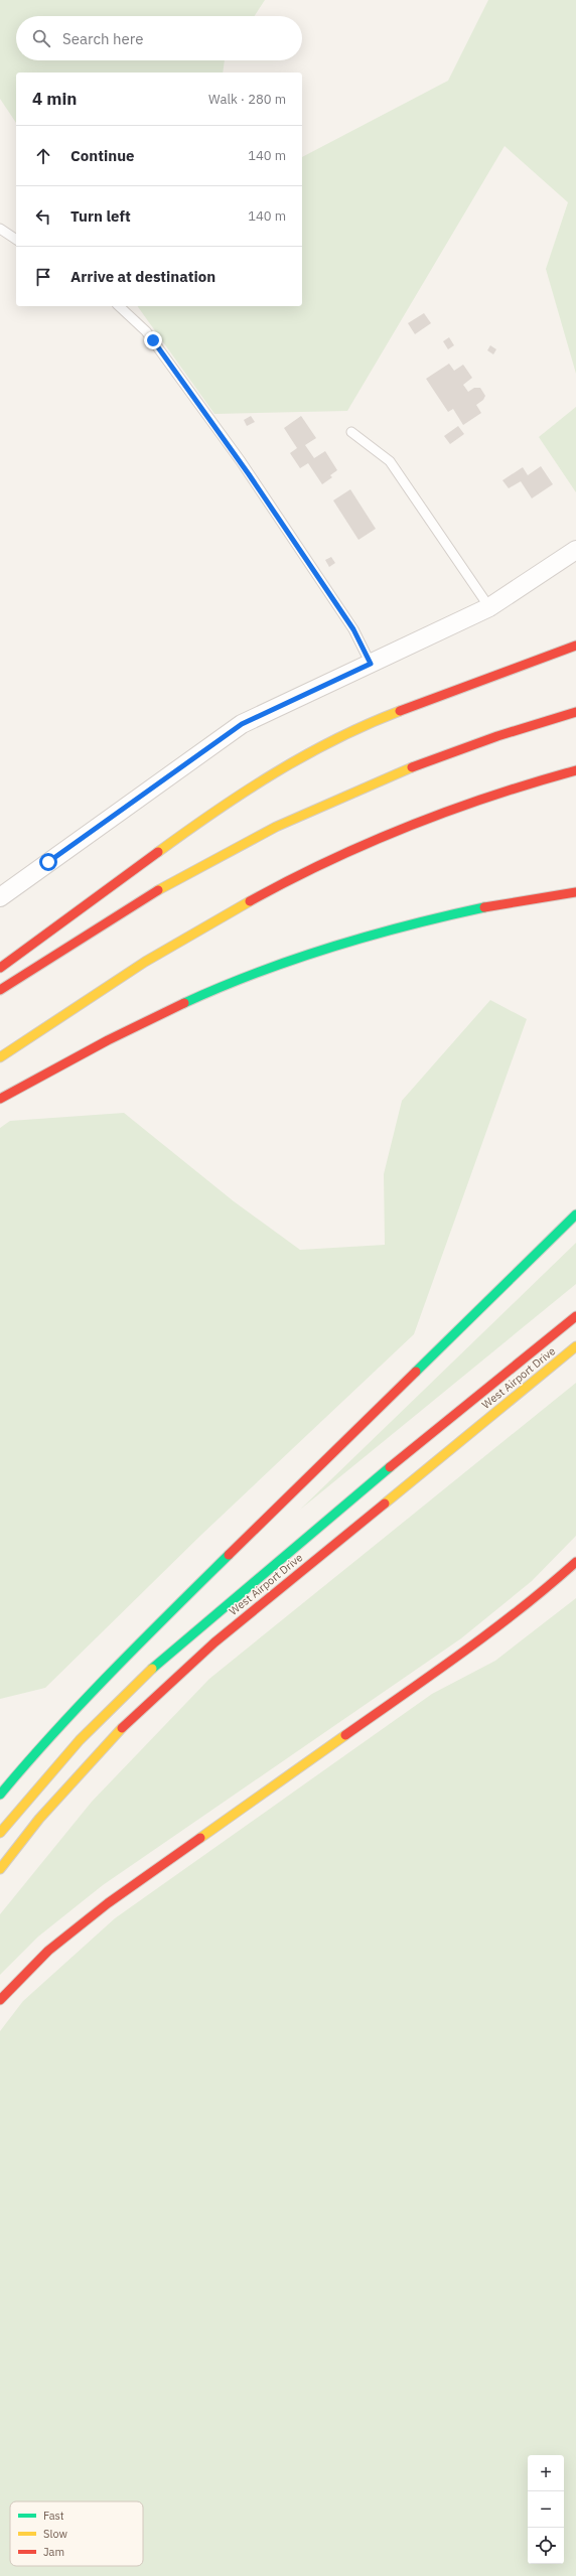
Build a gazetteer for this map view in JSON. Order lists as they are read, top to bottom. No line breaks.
{"streets":{"main road":["West Airport Drive"]},"legend":["Fast","Slow","Jam"],"page":{"search":"Search here","heading":["4 min","Walk · 280 m"],"list":[["Continue","140 m"],["Turn left","140 m"],"Arrive at destination"],"map_buttons":["+","−"]}}
